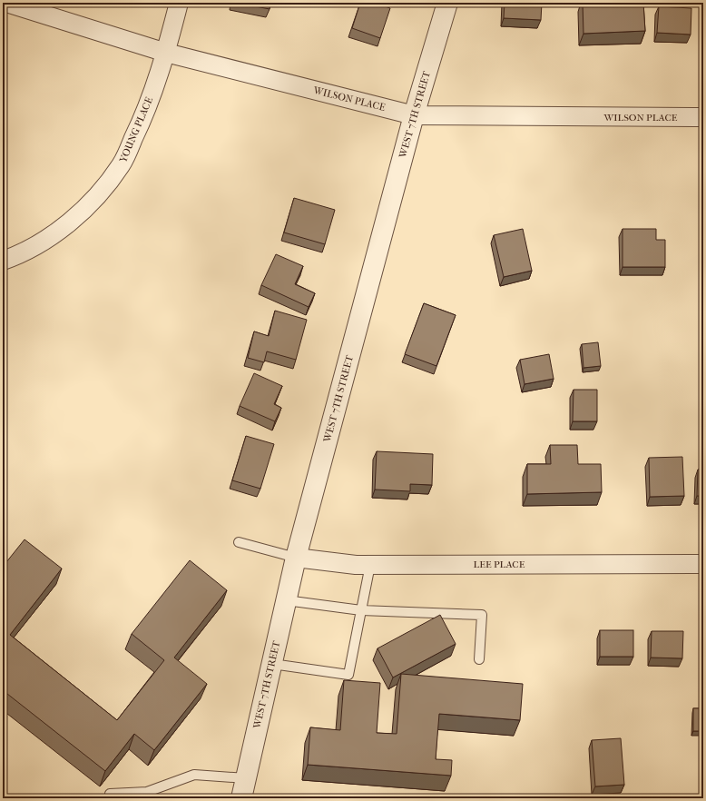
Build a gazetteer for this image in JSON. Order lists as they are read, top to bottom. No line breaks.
{"streets":{"street":["WILSON PLACE","WEST 7TH STREET","YOUNG PLACE","LEE PLACE"]},"crossings":[["WILSON PLACE","WEST 7TH STREET"],["WILSON PLACE","YOUNG PLACE"],["WEST 7TH STREET","LEE PLACE"]]}
